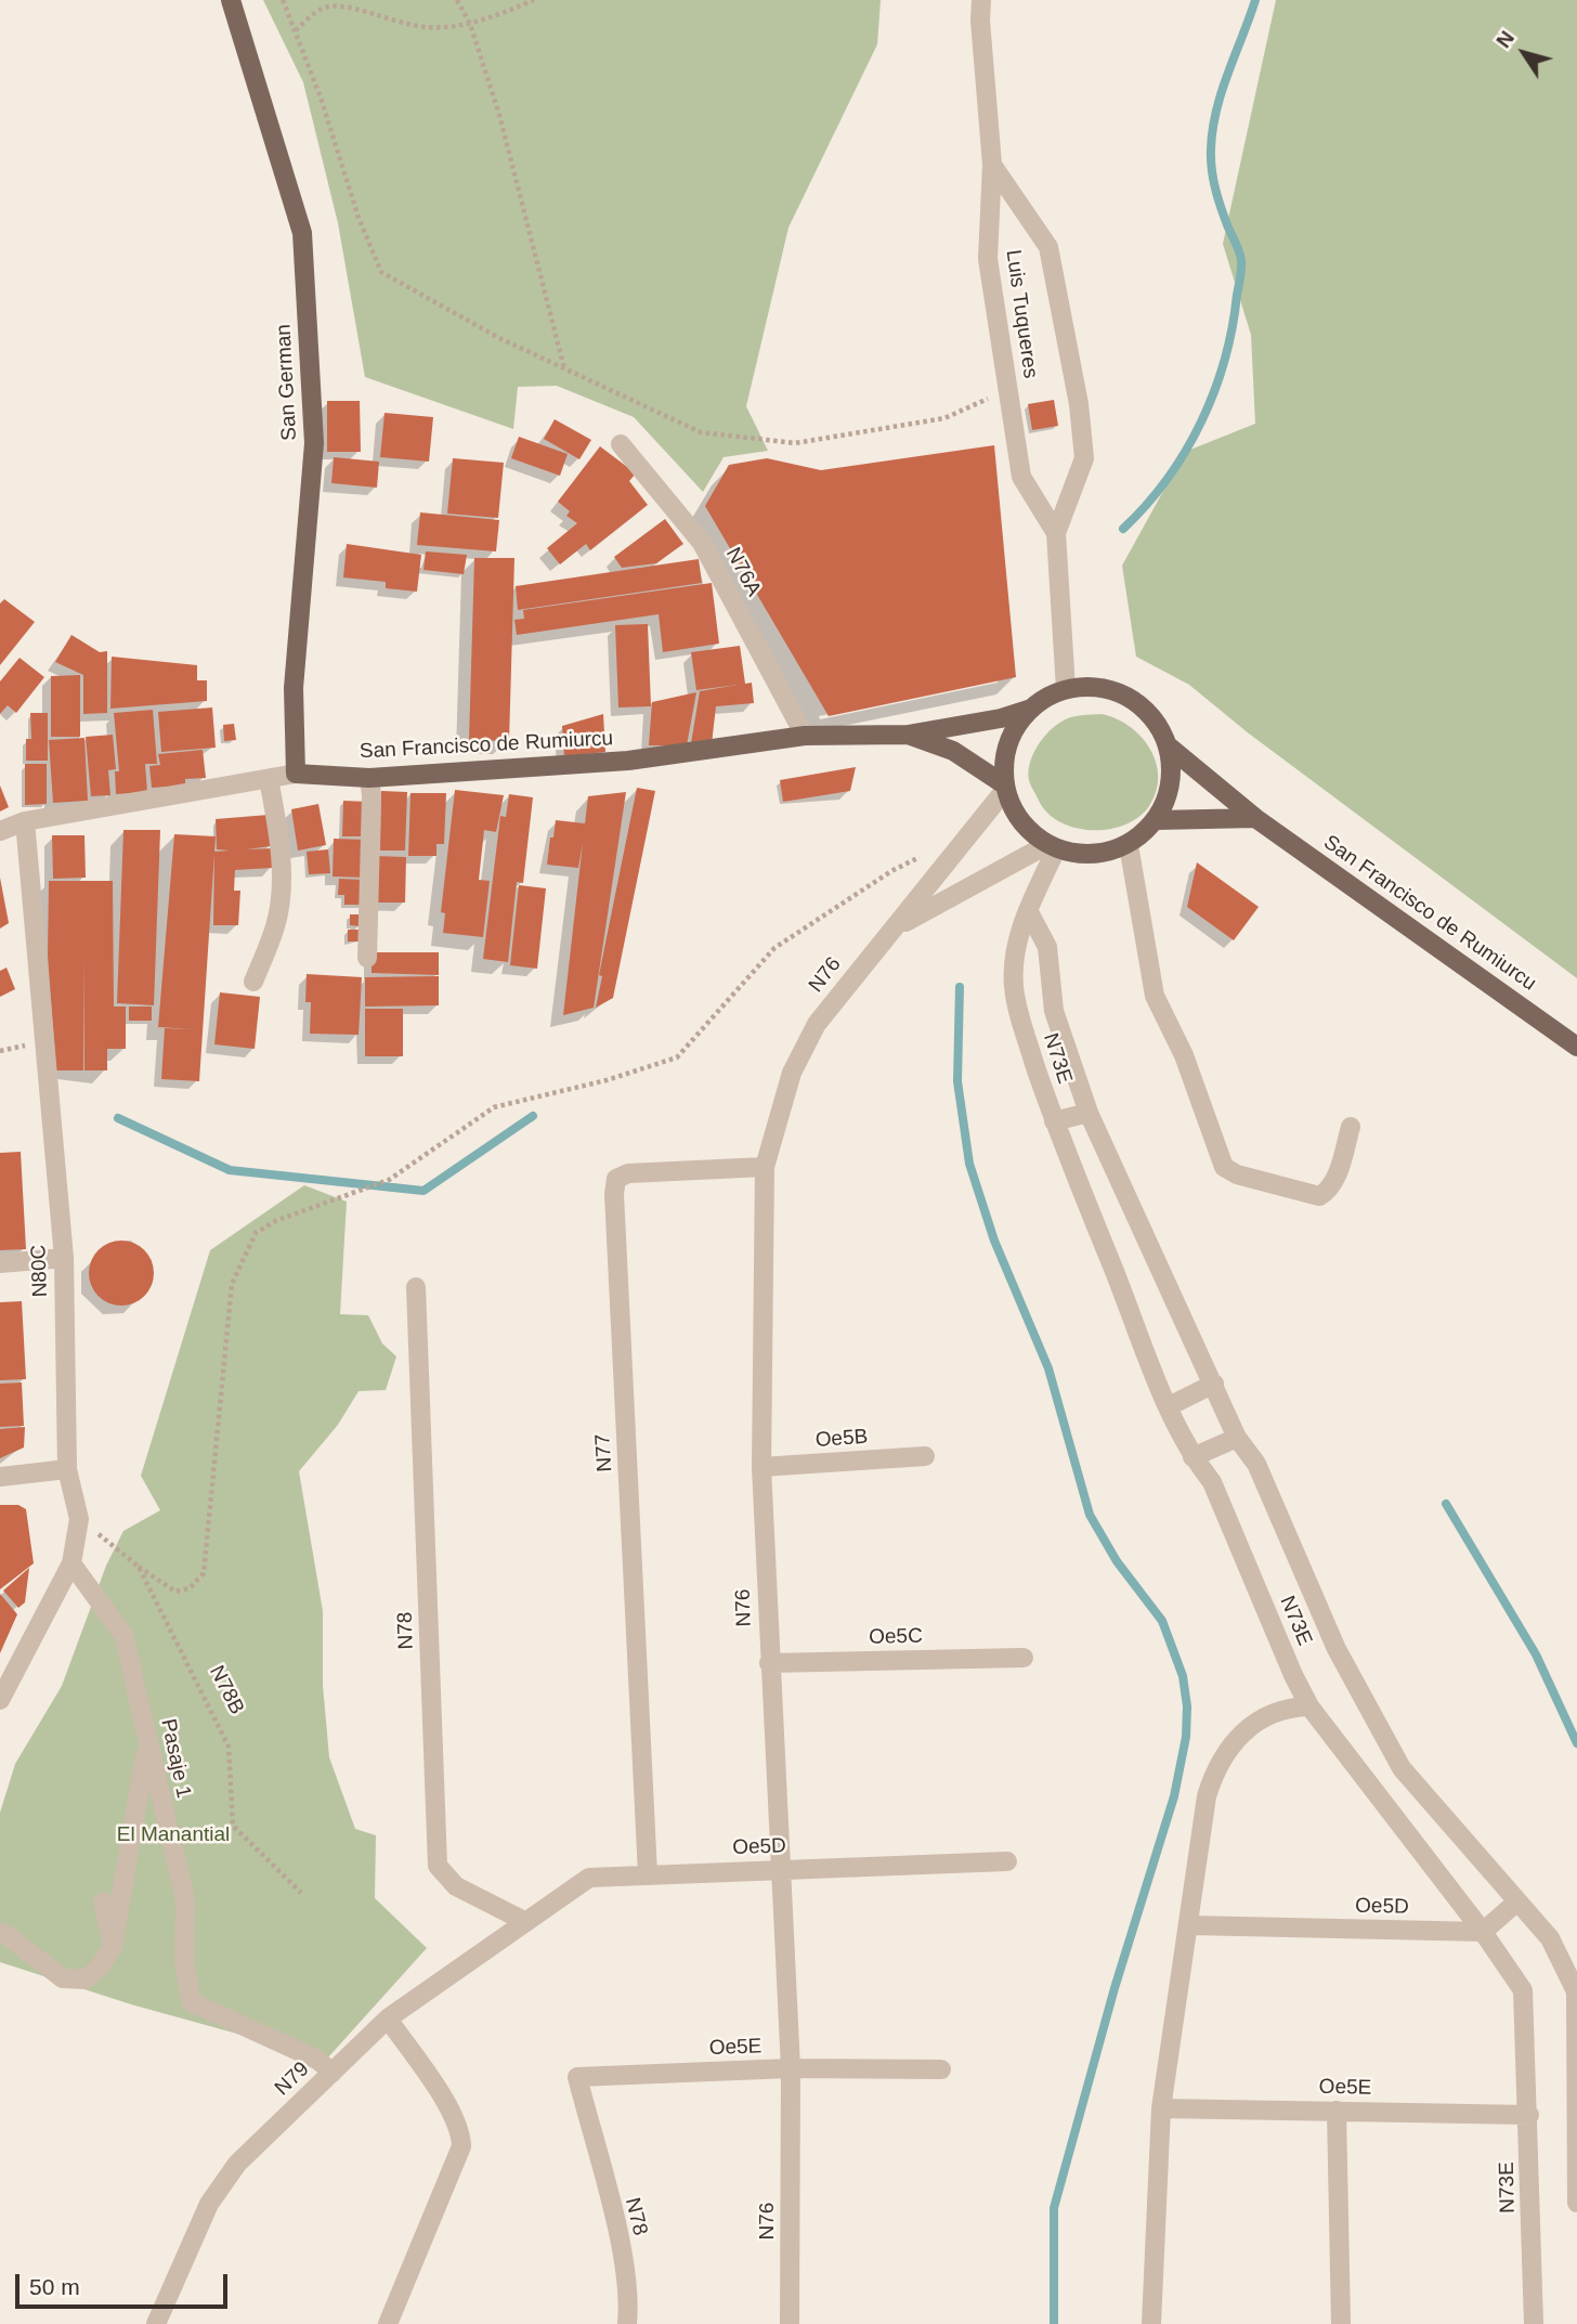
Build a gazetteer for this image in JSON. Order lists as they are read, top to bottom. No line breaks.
{"streets":{"main road":["San German","San Francisco de Rumiurcu"],"street":["Luis Tuqueres","N76A","N76","N73E","N80C","Oe5B","N77","N78","Oe5C","Pasaje 1","Oe5D","Oe5E","N79"],"path":["N78B"]},"crossings":[["San German","San Francisco de Rumiurcu"],["N76A","San Francisco de Rumiurcu"],["San Francisco de Rumiurcu","N76"],["San Francisco de Rumiurcu","N73E"],["San Francisco de Rumiurcu","N80C"],["N76","N73E"],["N76","Oe5B"],["N76","N77"],["N76","Oe5C"],["N76","Oe5D"],["N76","Oe5E"],["N73E","Oe5D"],["N73E","Oe5E"],["N80C","N78B"],["N80C","Pasaje 1"],["N77","Oe5D"],["N78","Oe5D"],["N78","Oe5E"],["N78","N79"],["Pasaje 1","N79"],["Oe5D","N79"]],"parks":["El Manantial"],"scale_bar":"50 m","north":"top left"}
